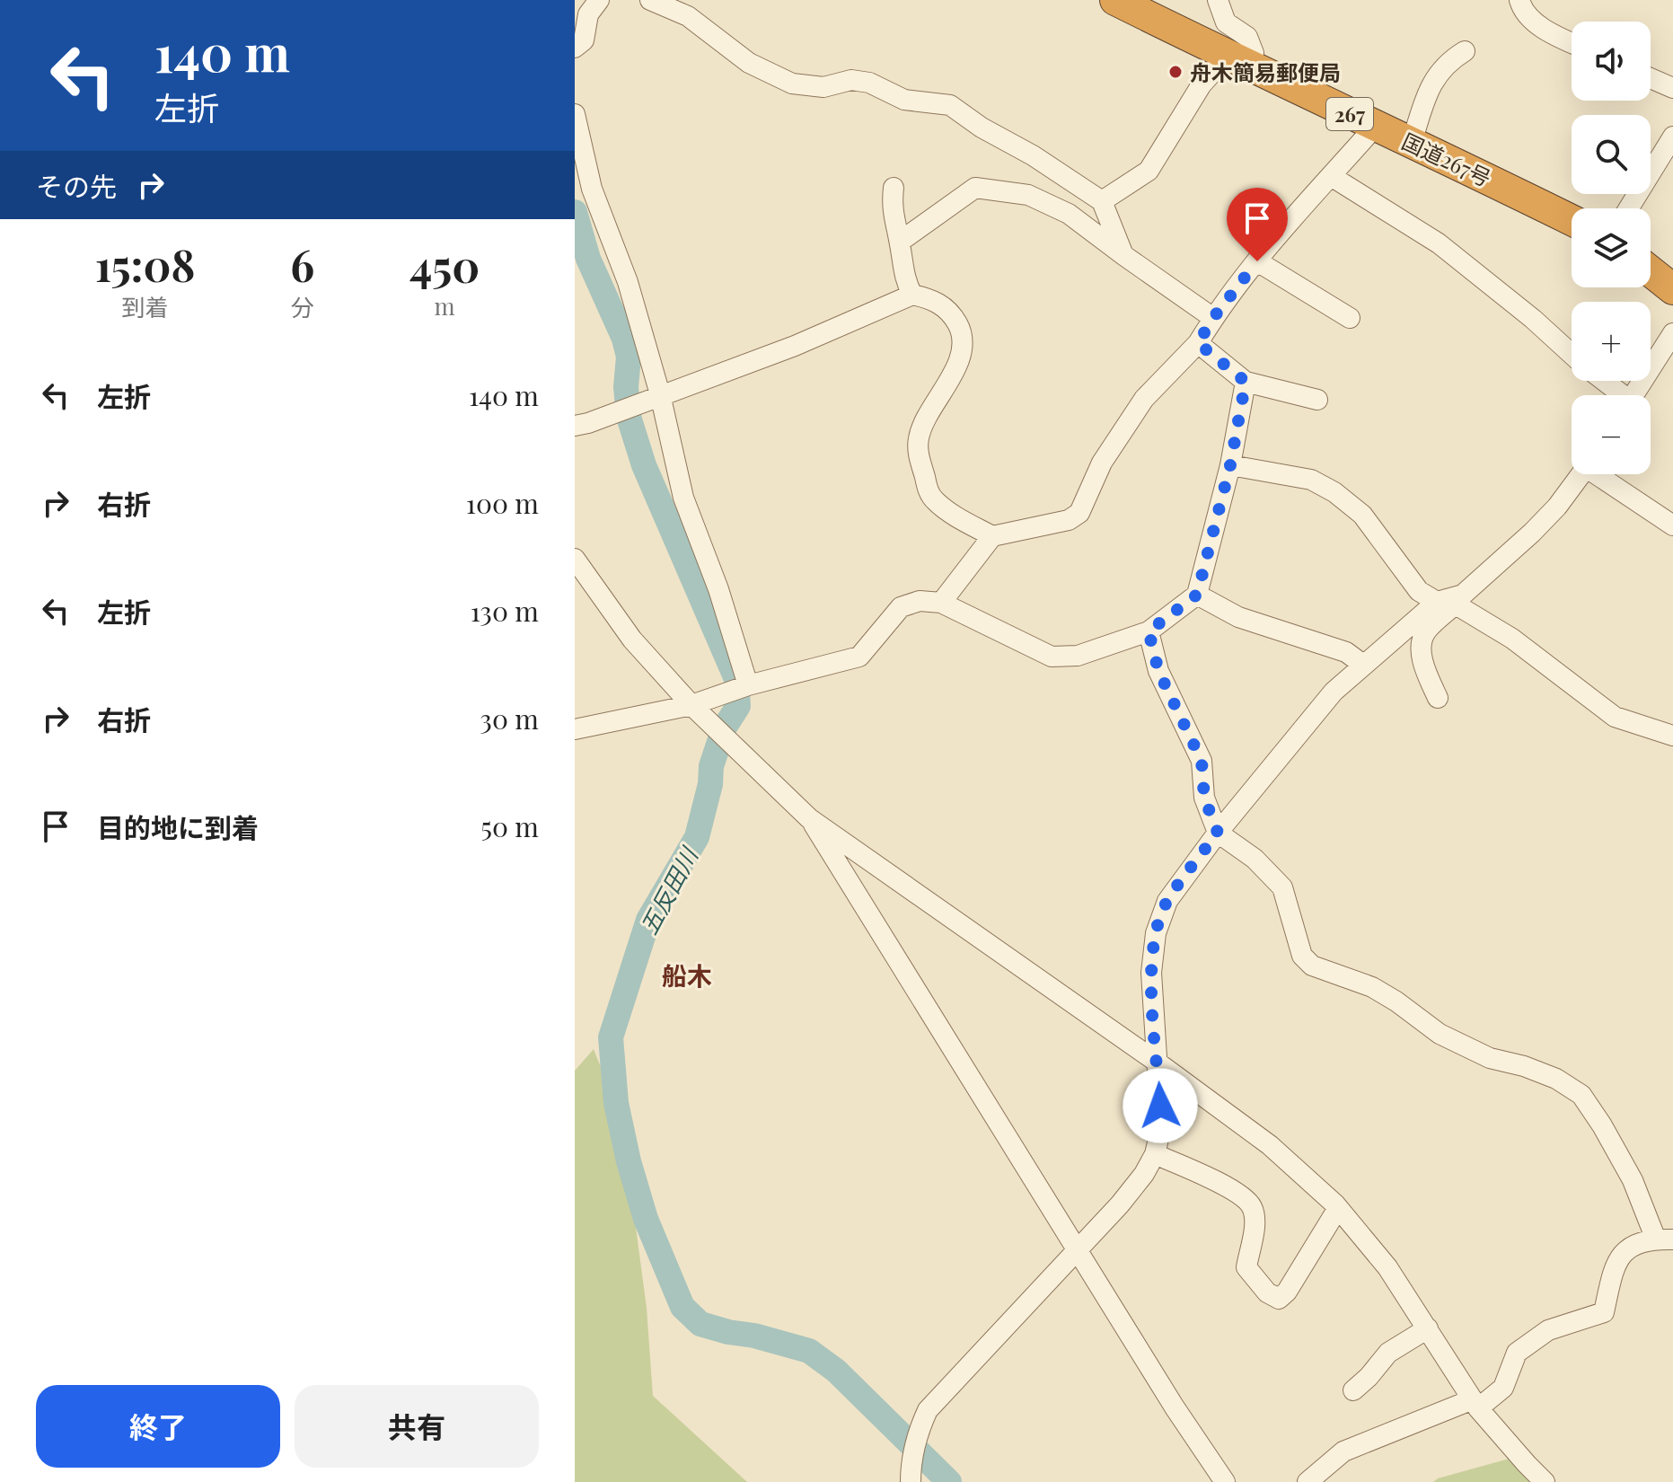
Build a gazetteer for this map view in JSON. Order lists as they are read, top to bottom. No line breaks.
{"streets":{"highway":["267","国道267号"]},"districts":["船木"],"water":["五反田川"],"places":["舟木簡易郵便局"],"page":{"turn":["140 m","左折"],"map_buttons":["+","−"],"then":"その先","eta":["15:08","到着","6","分","450","m"],"list":[{"name":"左折","value":"140 m"},{"name":"右折","value":"100 m"},{"name":"左折","value":"130 m"},{"name":"右折","value":"30 m"},{"name":"目的地に到着","value":"50 m"}],"buttons":["終了","共有"]}}
